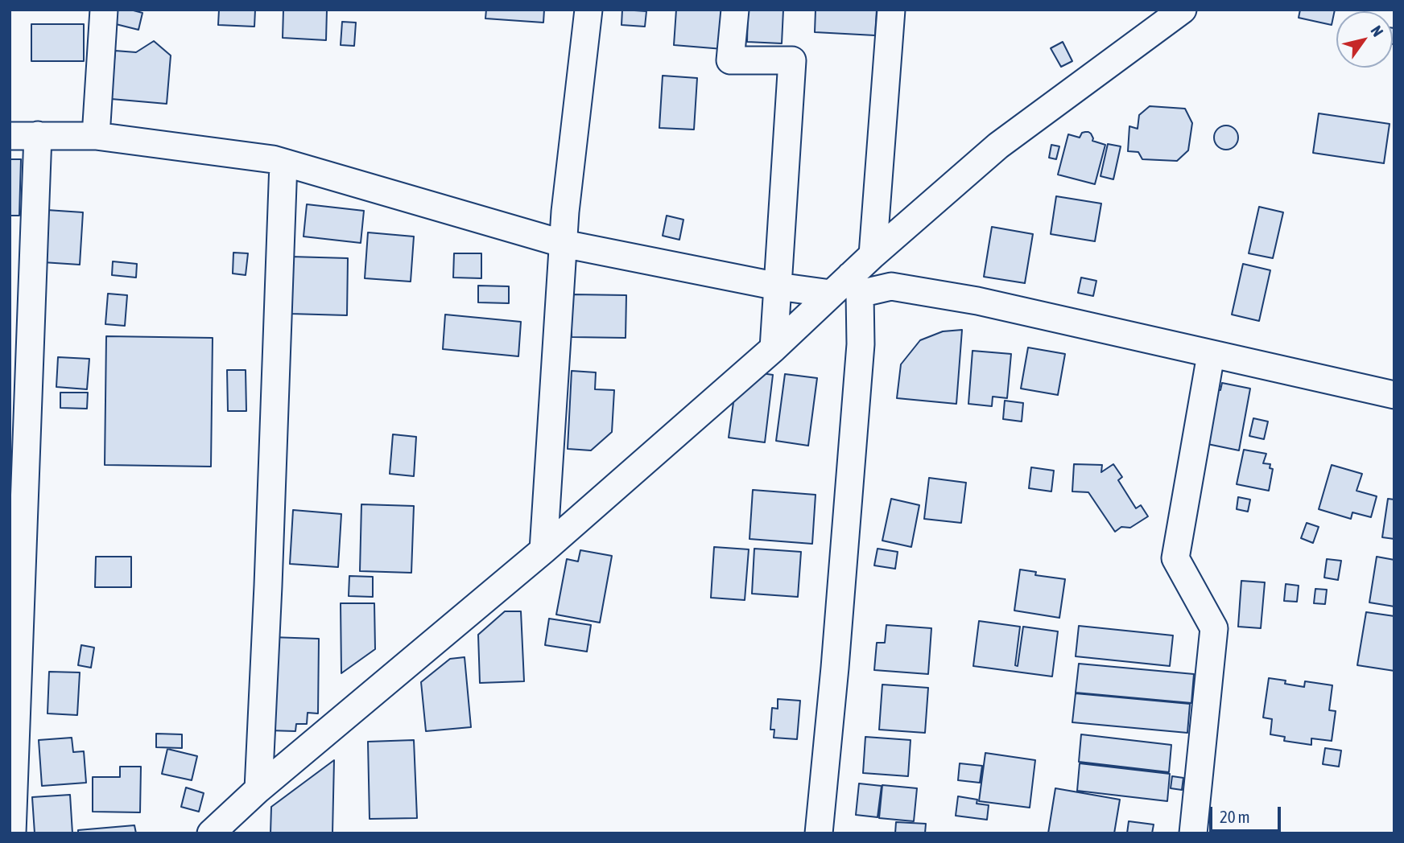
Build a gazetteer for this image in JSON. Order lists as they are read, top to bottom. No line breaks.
{"scale_bar":"20 m","north":"top right"}
